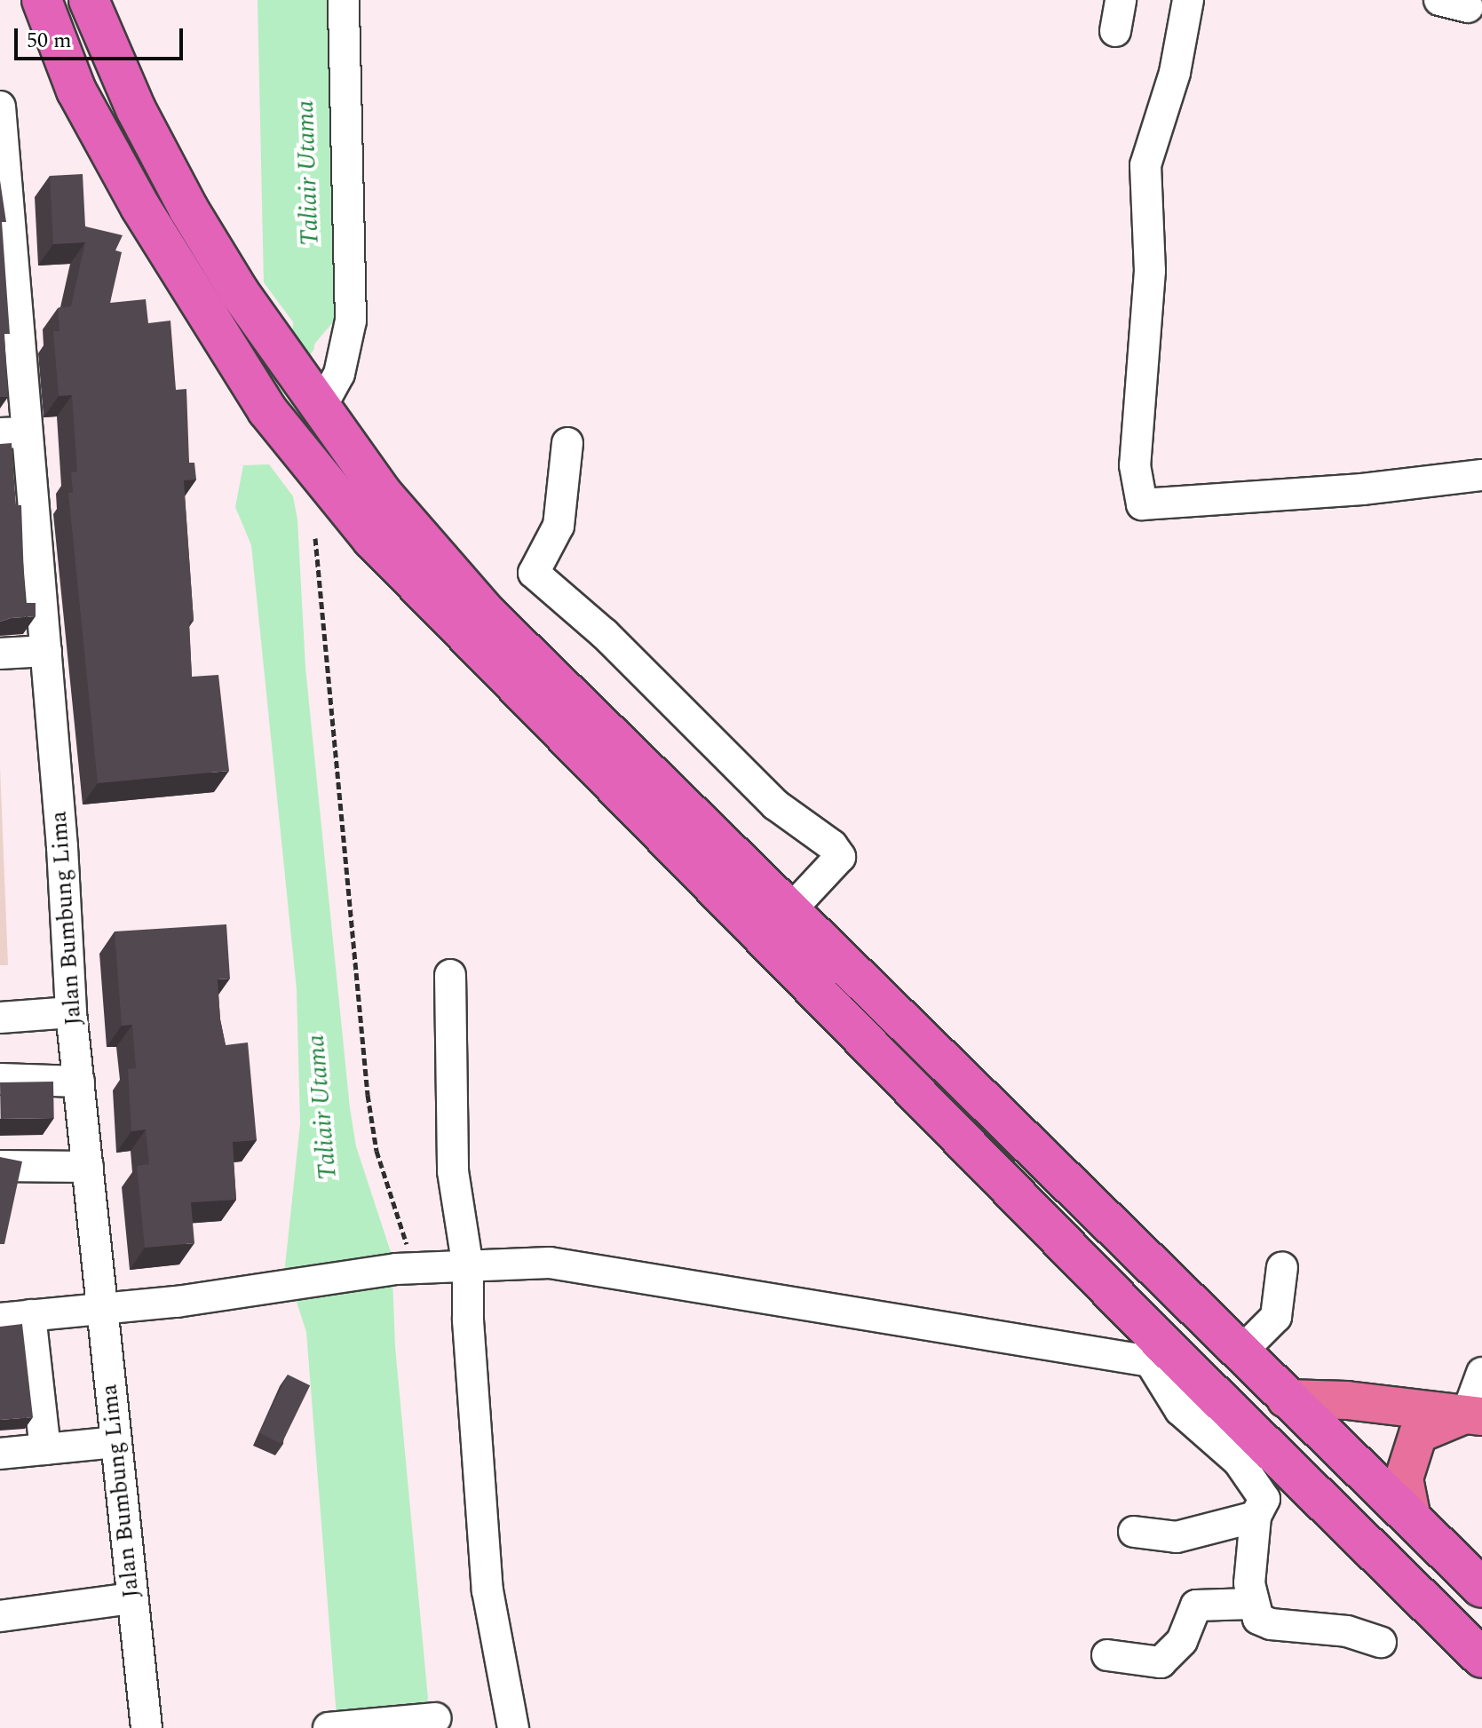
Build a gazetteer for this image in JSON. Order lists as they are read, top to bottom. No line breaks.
{"streets":{"street":["Jalan Bumbung Lima"]},"water":["Taliair Utama"],"scale_bar":"50 m"}
